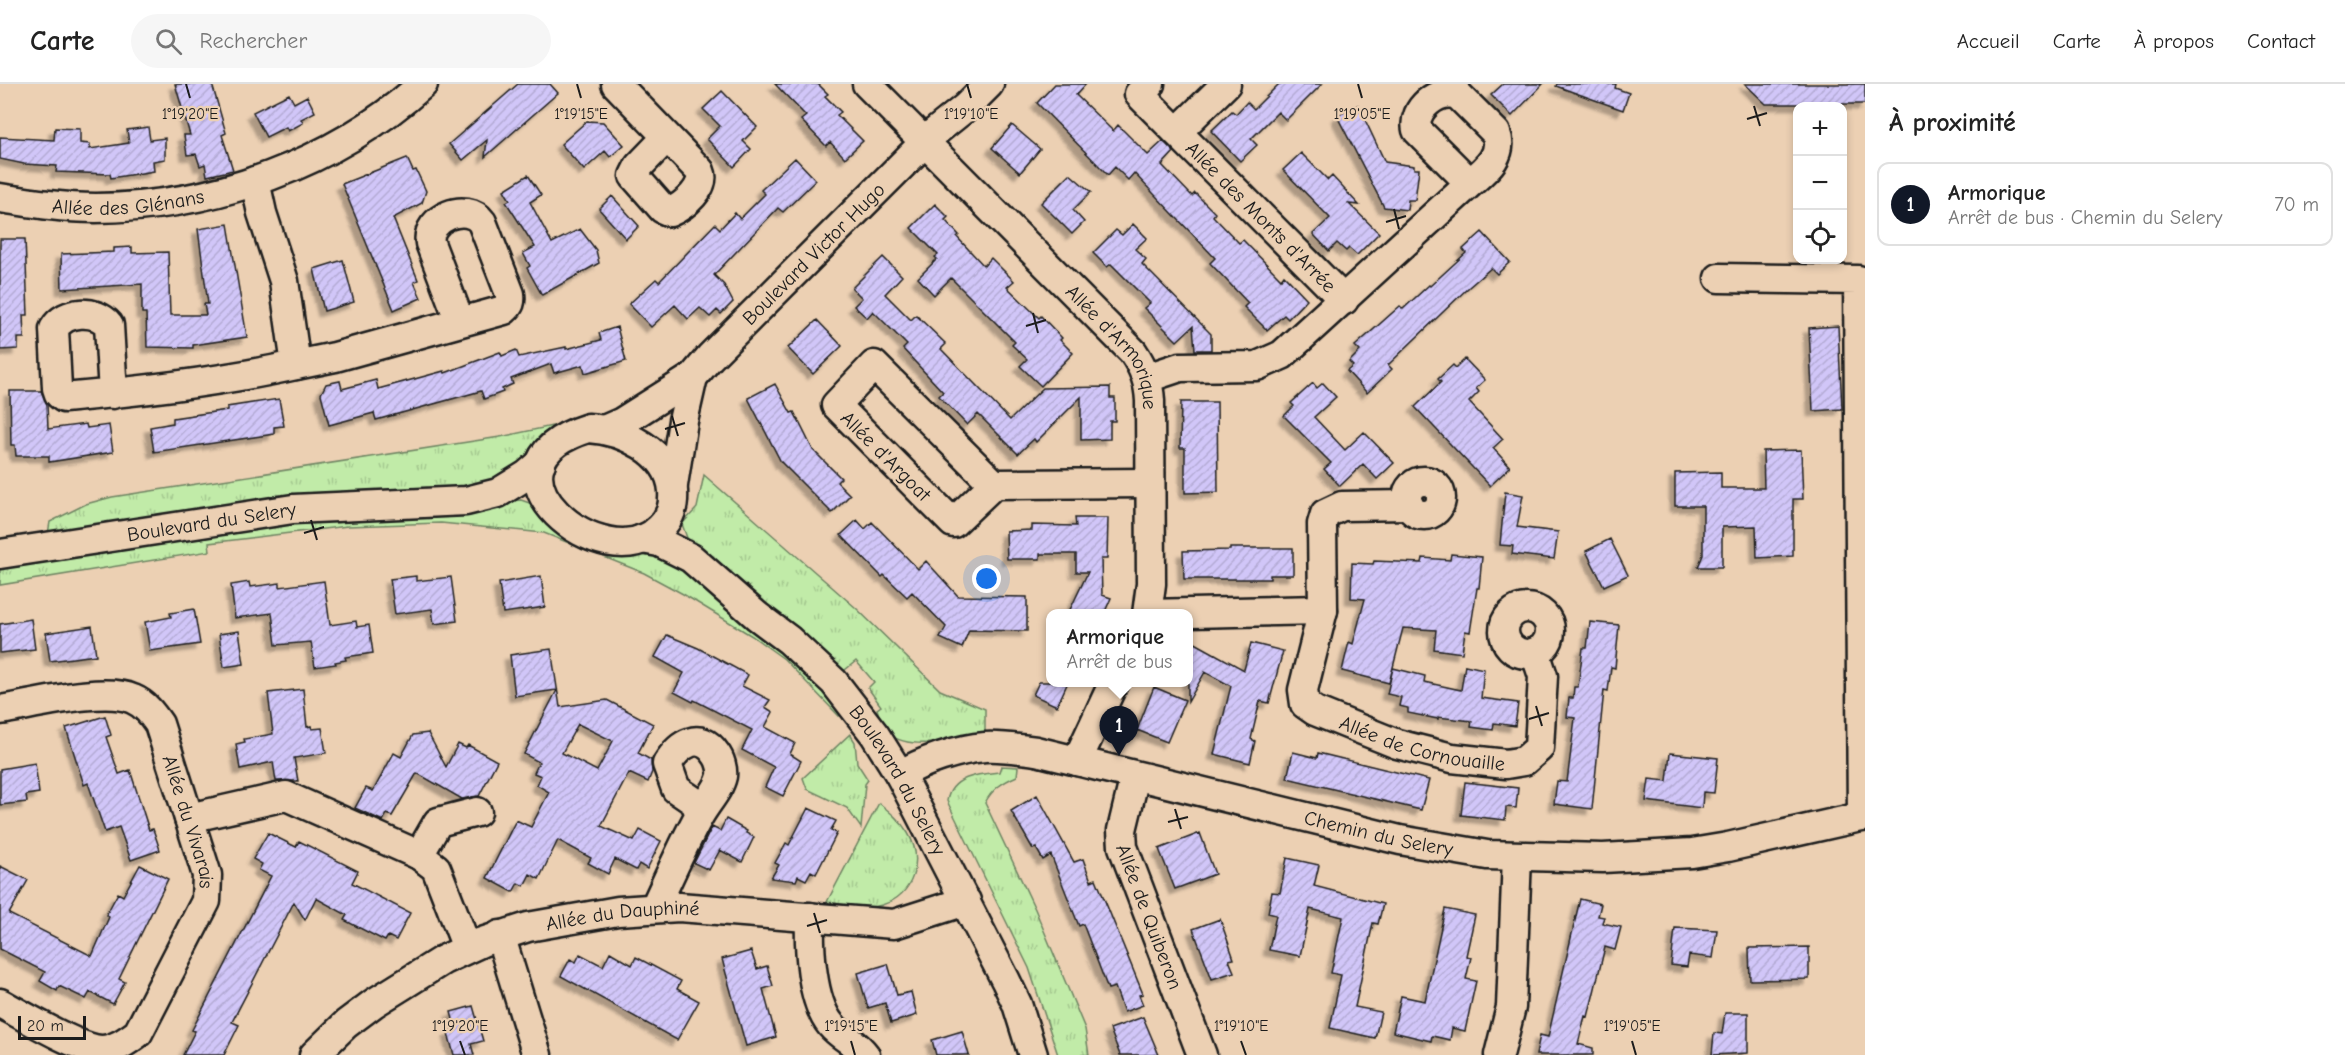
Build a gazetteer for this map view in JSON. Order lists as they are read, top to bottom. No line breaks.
{"streets":{"street":["Allée des Glénans","Allée des Monts d'Arrée","Boulevard Victor Hugo","Allée d'Armorique","Allée d'Argoat","Boulevard du Selery","Allée de Cornouaille","Allée du Vivarais","Chemin du Selery","Allée du Dauphiné","Allée de Quiberon"]},"crossings":[["Allée des Monts d'Arrée","Allée d'Armorique"],["Boulevard Victor Hugo","Allée d'Armorique"],["Boulevard Victor Hugo","Boulevard du Selery"],["Boulevard du Selery","Chemin du Selery"],["Boulevard du Selery","Allée du Dauphiné"],["Chemin du Selery","Allée de Quiberon"]],"scale_bar":"20 m","page":{"header":"Carte","search":"Rechercher","nav":["Accueil","Carte","À propos","Contact"],"heading":"À proximité","map_buttons":["+","−"],"list":[{"mark":"1","name":"Armorique","note":"Arrêt de bus · Chemin du Selery","value":"70 m"}],"popup":["Armorique","Arrêt de bus"],"pins":"1","scale":"20 m"},"coordinates":["1°19'20\"E","1°19'15\"E","1°19'10\"E","1°19'05\"E"]}
